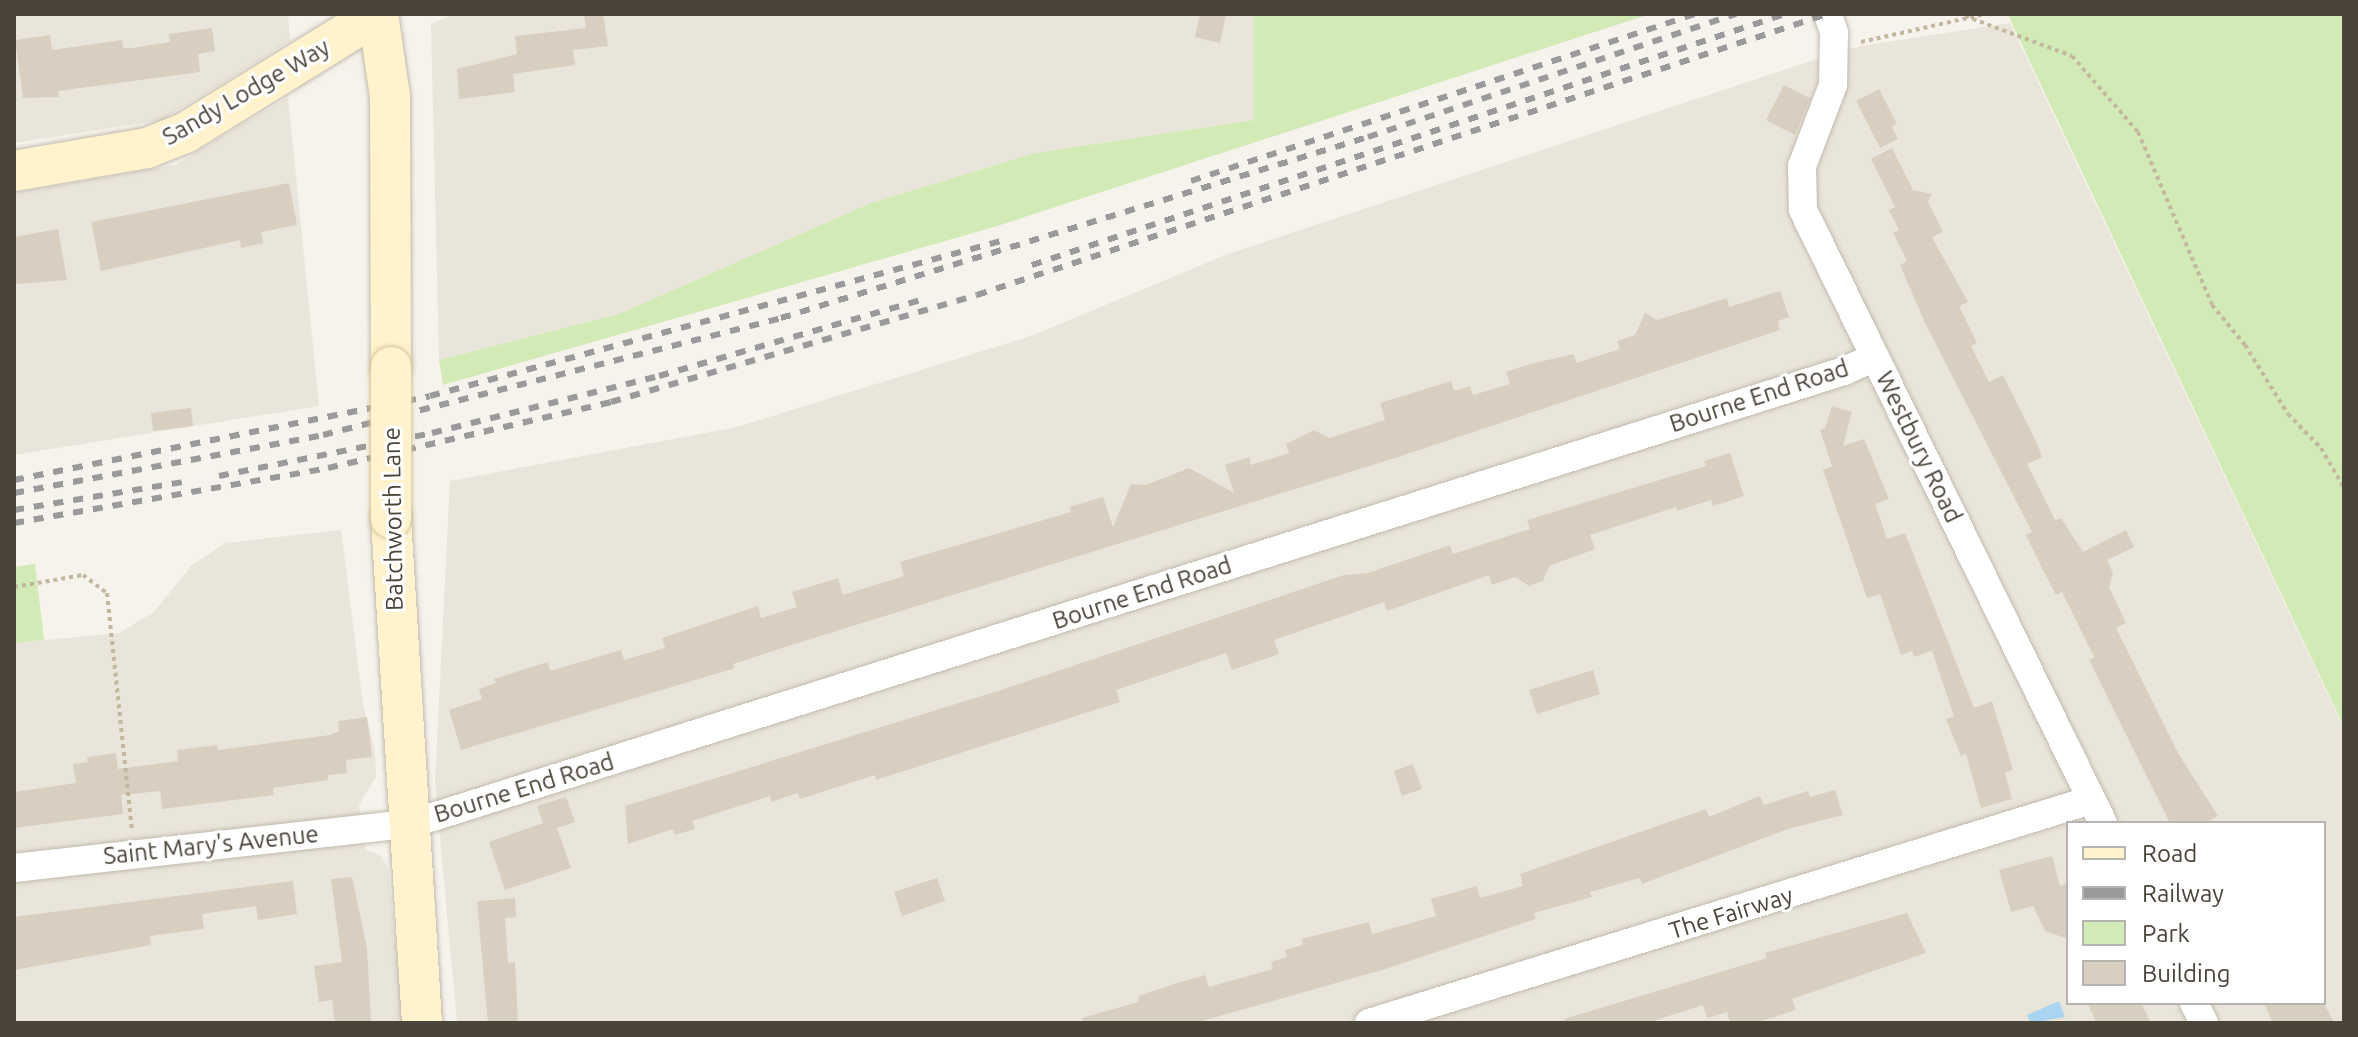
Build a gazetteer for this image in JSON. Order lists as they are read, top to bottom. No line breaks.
{"streets":{"street":["Sandy Lodge Way","Bourne End Road","Westbury Road","Batchworth Lane","Saint Mary's Avenue","The Fairway"]},"crossings":[["Sandy Lodge Way","Batchworth Lane"],["Bourne End Road","Westbury Road"],["Bourne End Road","Batchworth Lane"],["Bourne End Road","Saint Mary's Avenue"],["Westbury Road","The Fairway"],["Batchworth Lane","Saint Mary's Avenue"]],"legend":["Road","Railway","Park","Building"]}
